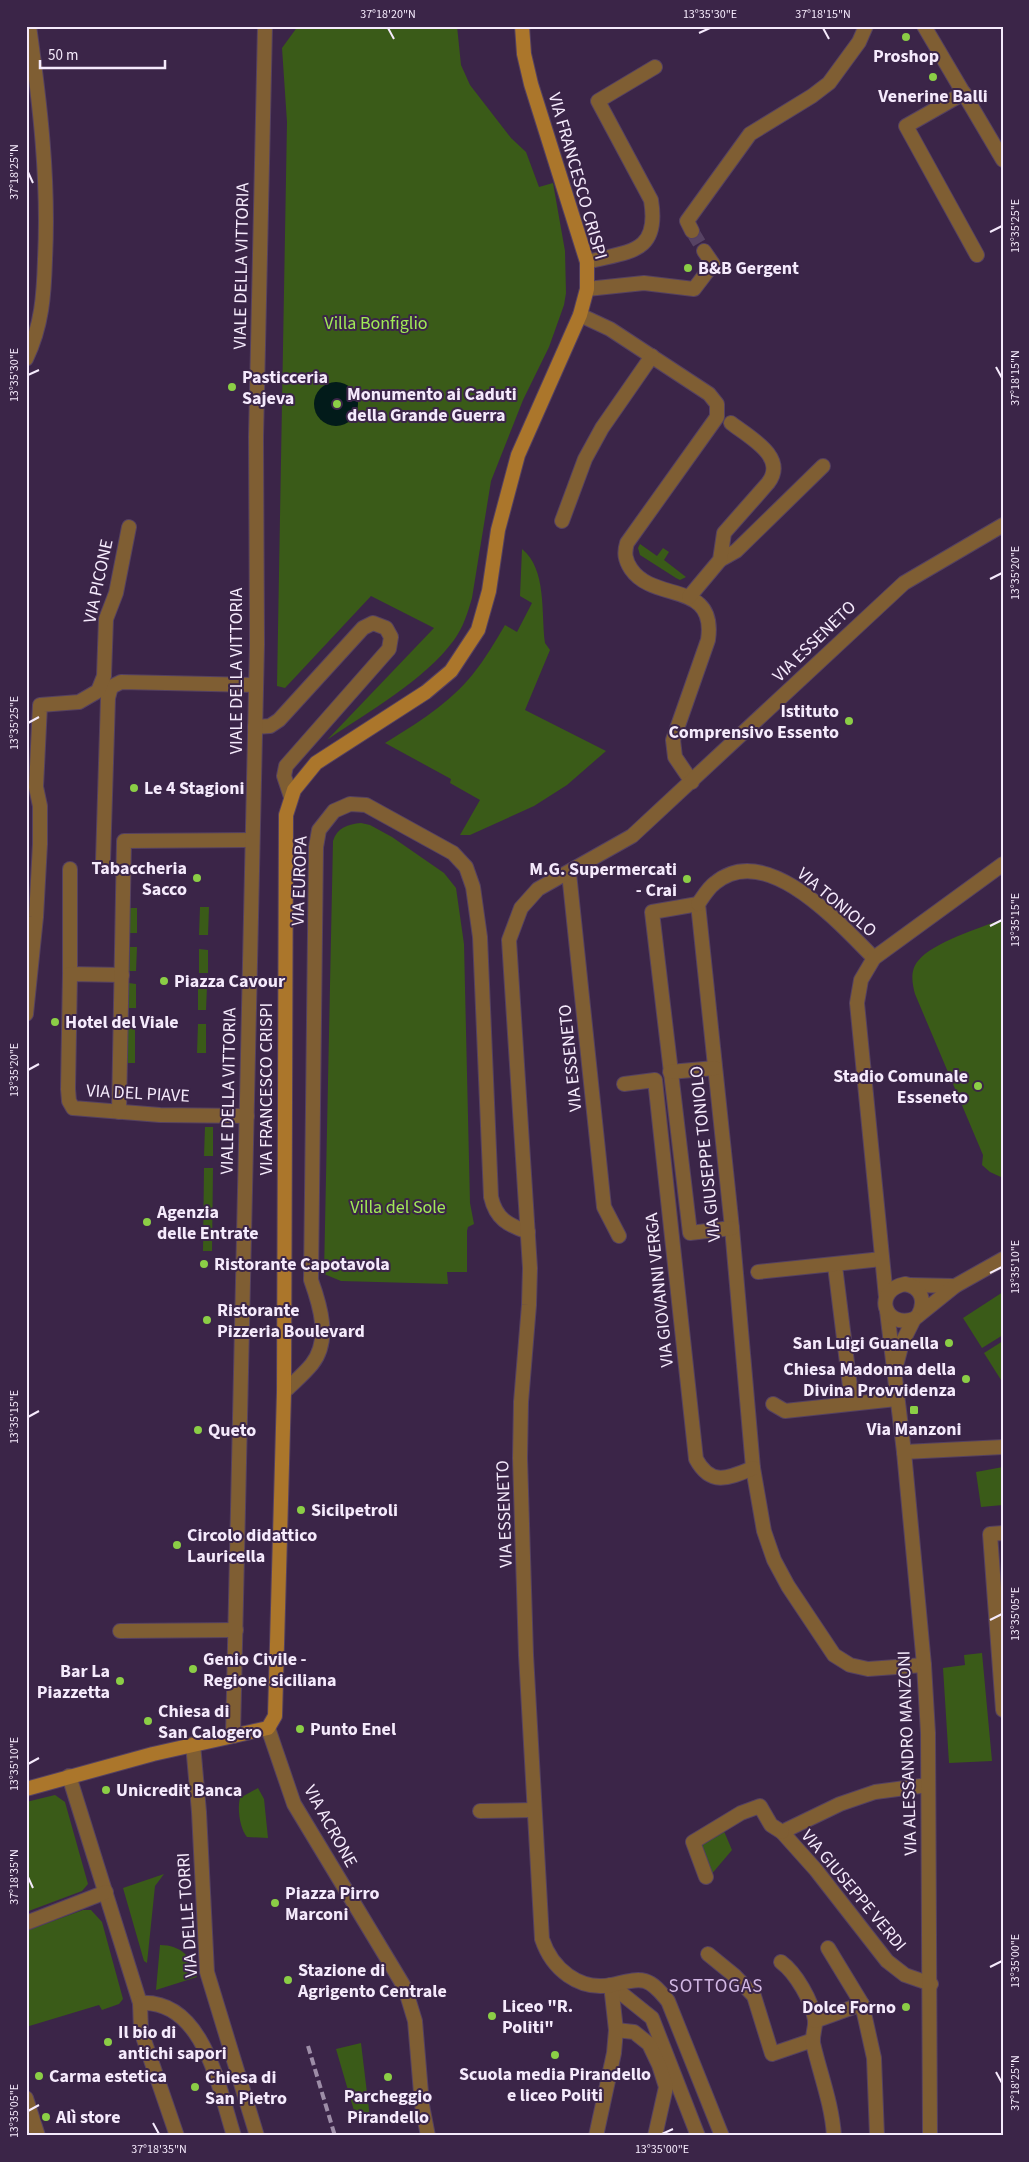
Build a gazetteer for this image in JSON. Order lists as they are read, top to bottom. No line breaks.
{"streets":{"main road":["VIA FRANCESCO CRISPI"],"street":["VIALE DELLA VITTORIA","VIA PICONE","VIA ESSENETO","VIA EUROPA","VIA TONIOLO","VIA DEL PIAVE","VIA GIUSEPPE TONIOLO","VIA GIOVANNI VERGA","VIA ALESSANDRO MANZONI","VIA ACRONE","VIA GIUSEPPE VERDI","VIA DELLE TORRI"]},"crossings":[["VIA FRANCESCO CRISPI","VIA EUROPA"],["VIA FRANCESCO CRISPI","VIA ACRONE"],["VIALE DELLA VITTORIA","VIA DEL PIAVE"],["VIA ESSENETO","VIA EUROPA"],["VIA TONIOLO","VIA GIUSEPPE TONIOLO"],["VIA TONIOLO","VIA ALESSANDRO MANZONI"],["VIA GIUSEPPE TONIOLO","VIA GIOVANNI VERGA"],["VIA GIUSEPPE TONIOLO","VIA ALESSANDRO MANZONI"],["VIA ALESSANDRO MANZONI","VIA GIUSEPPE VERDI"]],"districts":["SOTTOGAS"],"parks":["Villa Bonfiglio","Villa del Sole"],"places":{"other":["Proshop","Venerine Balli","B&B Gergent","Pasticceria Sajeva","Monumento ai Caduti della Grande Guerra","Istituto Comprensivo Essento","Le 4 Stagioni","Tabaccheria Sacco","M.G. Supermercati - Crai","Piazza Cavour","Hotel del Viale","Stadio Comunale Esseneto","Agenzia delle Entrate","Ristorante Capotavola","Ristorante Pizzeria Boulevard","San Luigi Guanella","Chiesa Madonna della Divina Provvidenza","Queto","Sicilpetroli","Circolo didattico Lauricella","Genio Civile - Regione siciliana","Bar La Piazzetta","Chiesa di San Calogero","Punto Enel","Unicredit Banca","Piazza Pirro Marconi","Stazione di Agrigento Centrale","Dolce Forno","Liceo \"R. Politi\"","Il bio di antichi sapori","Scuola media Pirandello e liceo Politi","Carma estetica","Parcheggio Pirandello","Chiesa di San Pietro","Alì store"],"transit":["Via Manzoni"]},"scale_bar":"50 m","coordinates":["37°18'20\"N","13°35'30\"E","37°18'15\"N","37°18'25\"N","13°35'25\"E","13°35'20\"E","13°35'15\"E","13°35'10\"E","13°35'05\"E","37°18'35\"N","13°35'00\"E"]}
